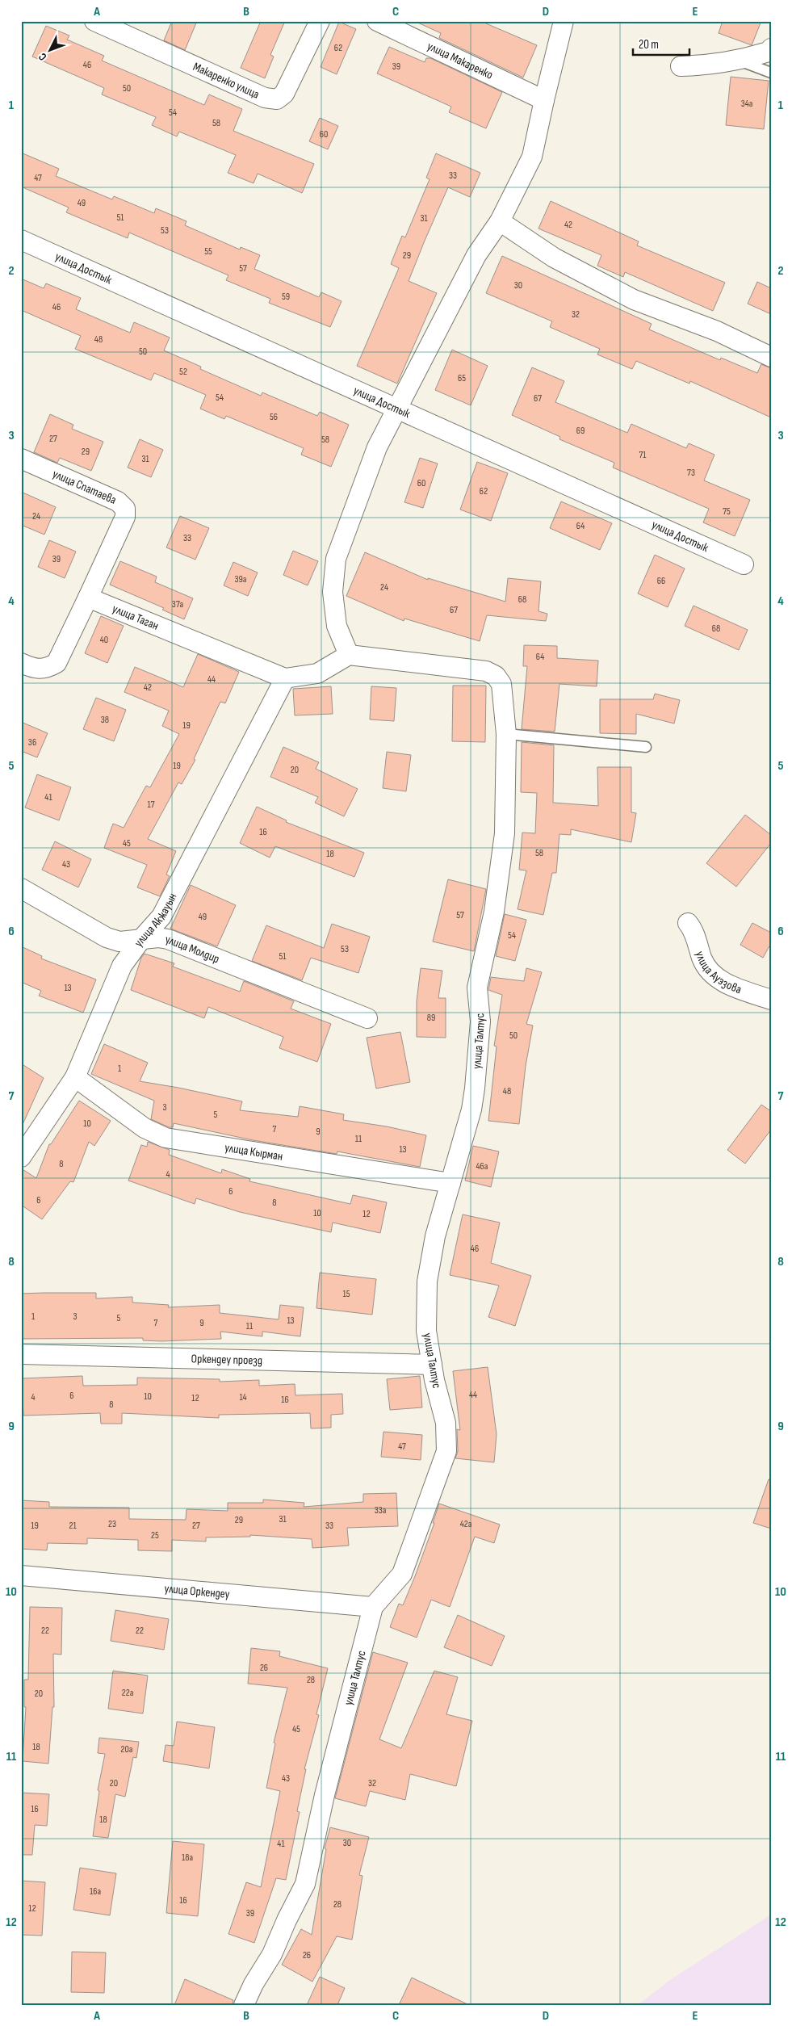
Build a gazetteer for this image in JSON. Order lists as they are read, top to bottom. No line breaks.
{"streets":{"street":["улица Макаренко","Макаренко улица","улица Достык","улица Спатаева","улица Таган","улица Акжауын","улица Молдир","улица Ауэзова","улица Талтус","улица Кырман","Оркендеу проезд","улица Оркендеу"]},"crossings":[["улица Спатаева","улица Таган"],["улица Таган","улица Акжауын"],["улица Акжауын","улица Молдир"],["улица Акжауын","улица Кырман"],["улица Талтус","улица Кырман"],["улица Талтус","Оркендеу проезд"],["улица Талтус","улица Оркендеу"]],"house_numbers":["62","46","39","50","34а","54","58","60","33","47","49","51","31","42","53","55","29","57","30","59","46","32","48","50","52","65","54","67","56","69","27","58","29","71","31","73","60","62","75","24","64","33","39","39а","66","24","68","37а","67","68","40","64","44","42","38","19","36","19","20","41","17","16","45","58","18","43","57","49","54","53","51","13","89","50","1","48","3","5","10","7","9","11","13","8","46а","4","6","6","8","10","12","46","15","1","3","5","13","7","9","11","44","6","10","4","14","12","16","8","47","33а","31","29","23","42а","19","21","27","33","25","22","22","26","28","22а","20","45","18","20а","43","20","32","16","18","30","41","18а","16а","16","28","12","39","26"],"scale_bar":"20 m","north":"bottom left","grid":{"columns":["A","B","C","D","E"],"rows":["1","2","3","4","5","6","7","8","9","10","11","12"]}}
